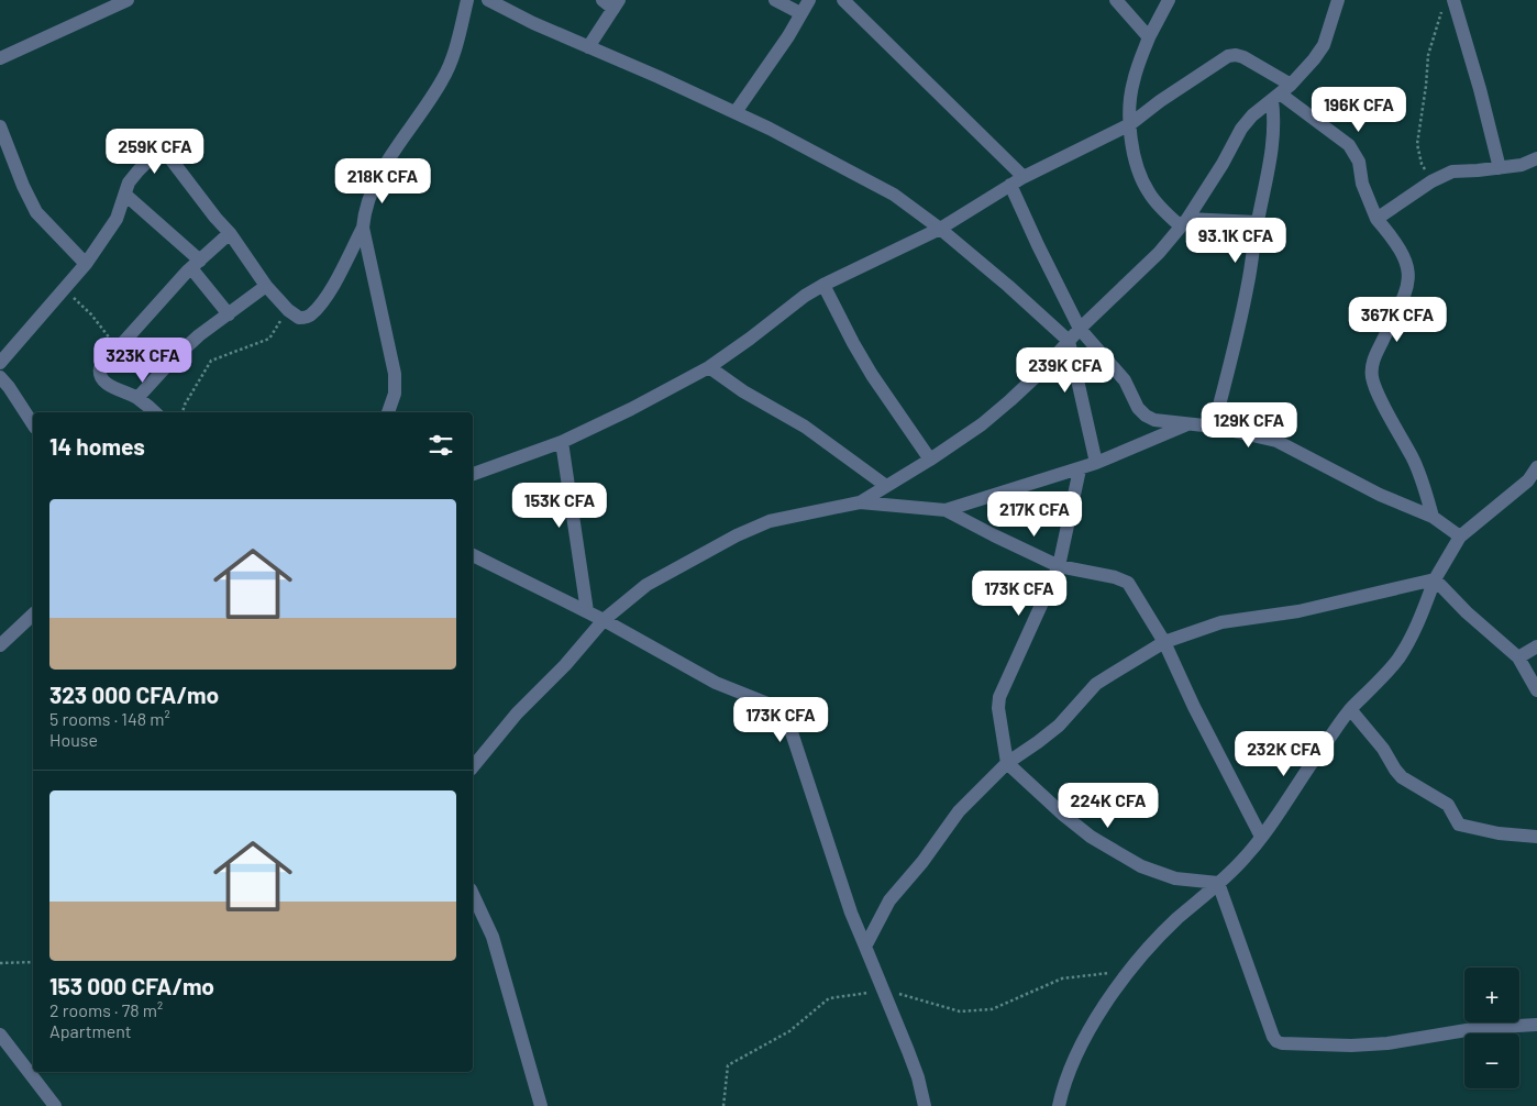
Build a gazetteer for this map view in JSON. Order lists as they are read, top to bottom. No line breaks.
{"page":{"price":["196K CFA","259K CFA","218K CFA","93.1K CFA","367K CFA","323K CFA","239K CFA","129K CFA","153K CFA","217K CFA","173K CFA","173K CFA","232K CFA","224K CFA"],"heading":"14 homes","list":[{"name":"323 000 CFA/mo","note":"5 rooms · 148 m² · House"},{"name":"153 000 CFA/mo","note":"2 rooms · 78 m² · Apartment"}],"map_buttons":["+","−"]}}
